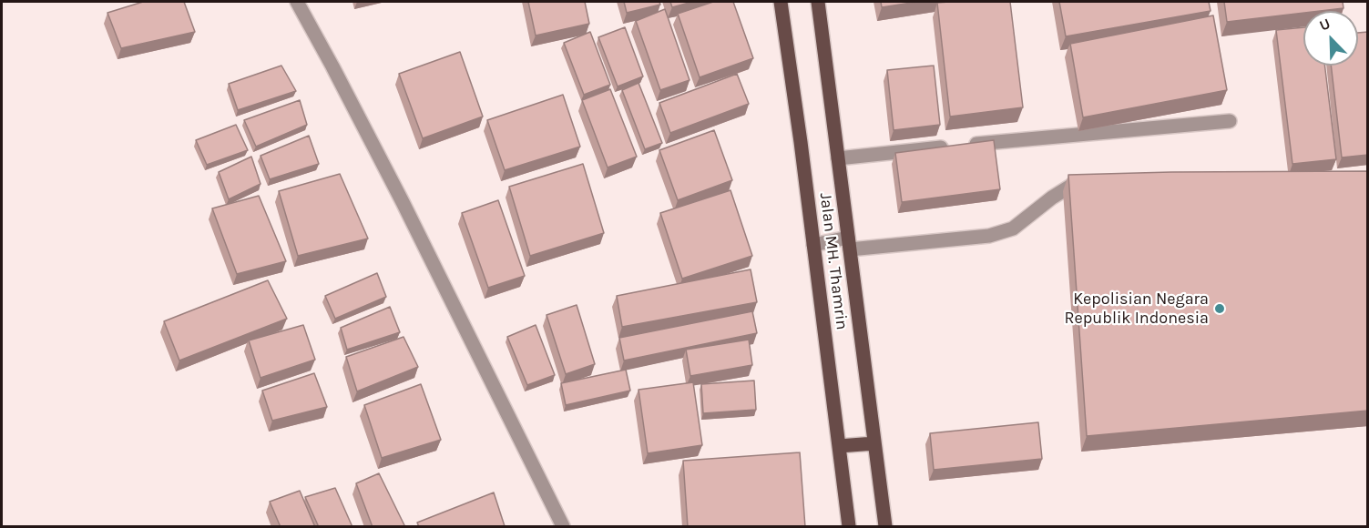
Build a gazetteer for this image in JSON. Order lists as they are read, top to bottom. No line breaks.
{"streets":{"main road":["Jalan MH. Thamrin"]},"places":["Kepolisian Negara Republik Indonesia"],"north":"top left"}
